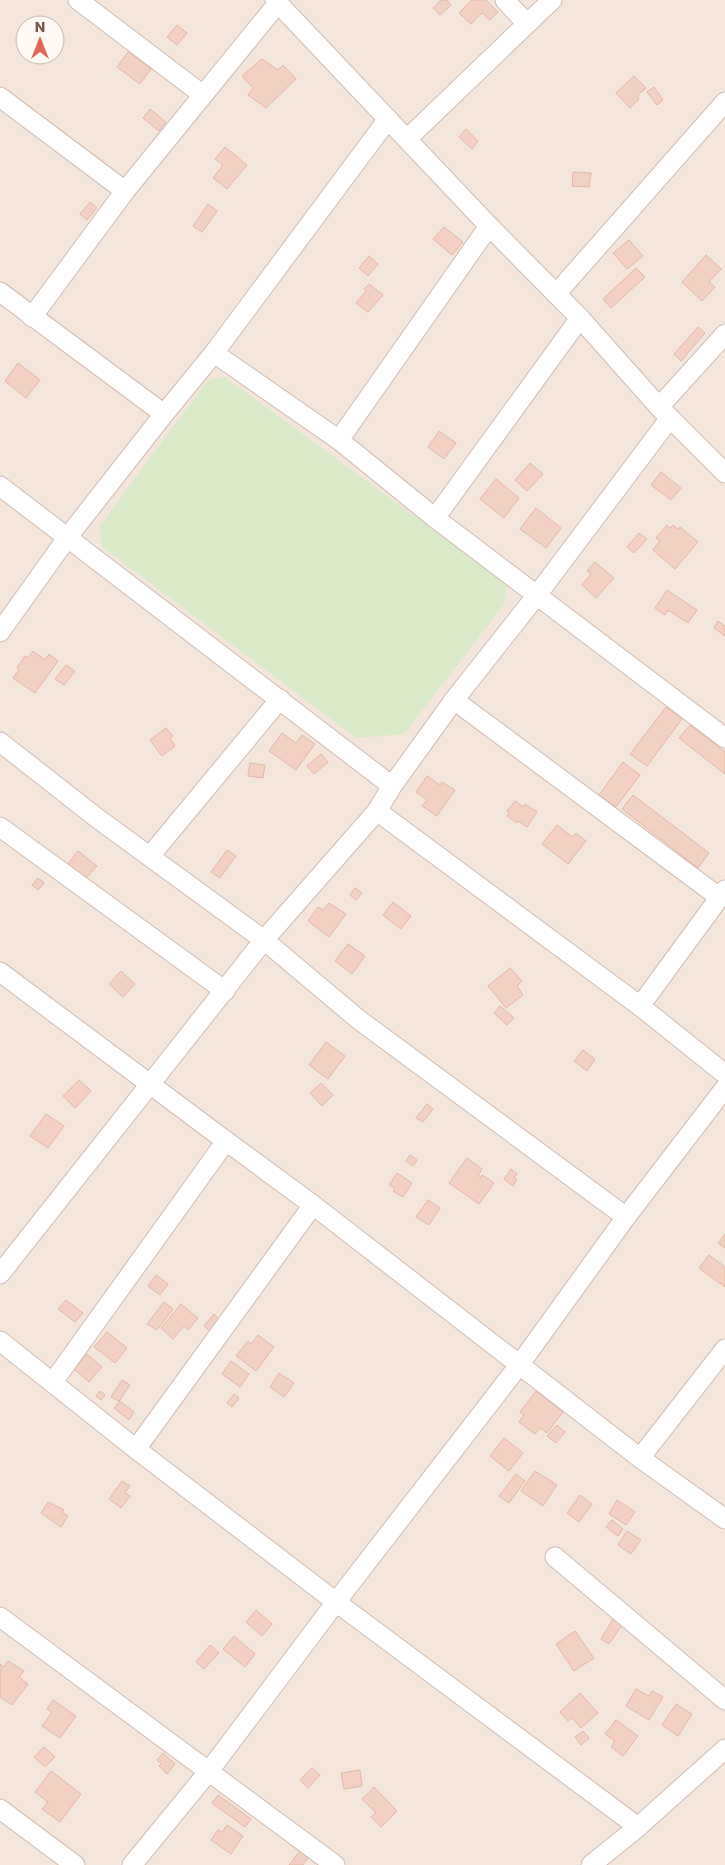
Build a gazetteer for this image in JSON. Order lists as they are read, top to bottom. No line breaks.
{"north":"top"}
